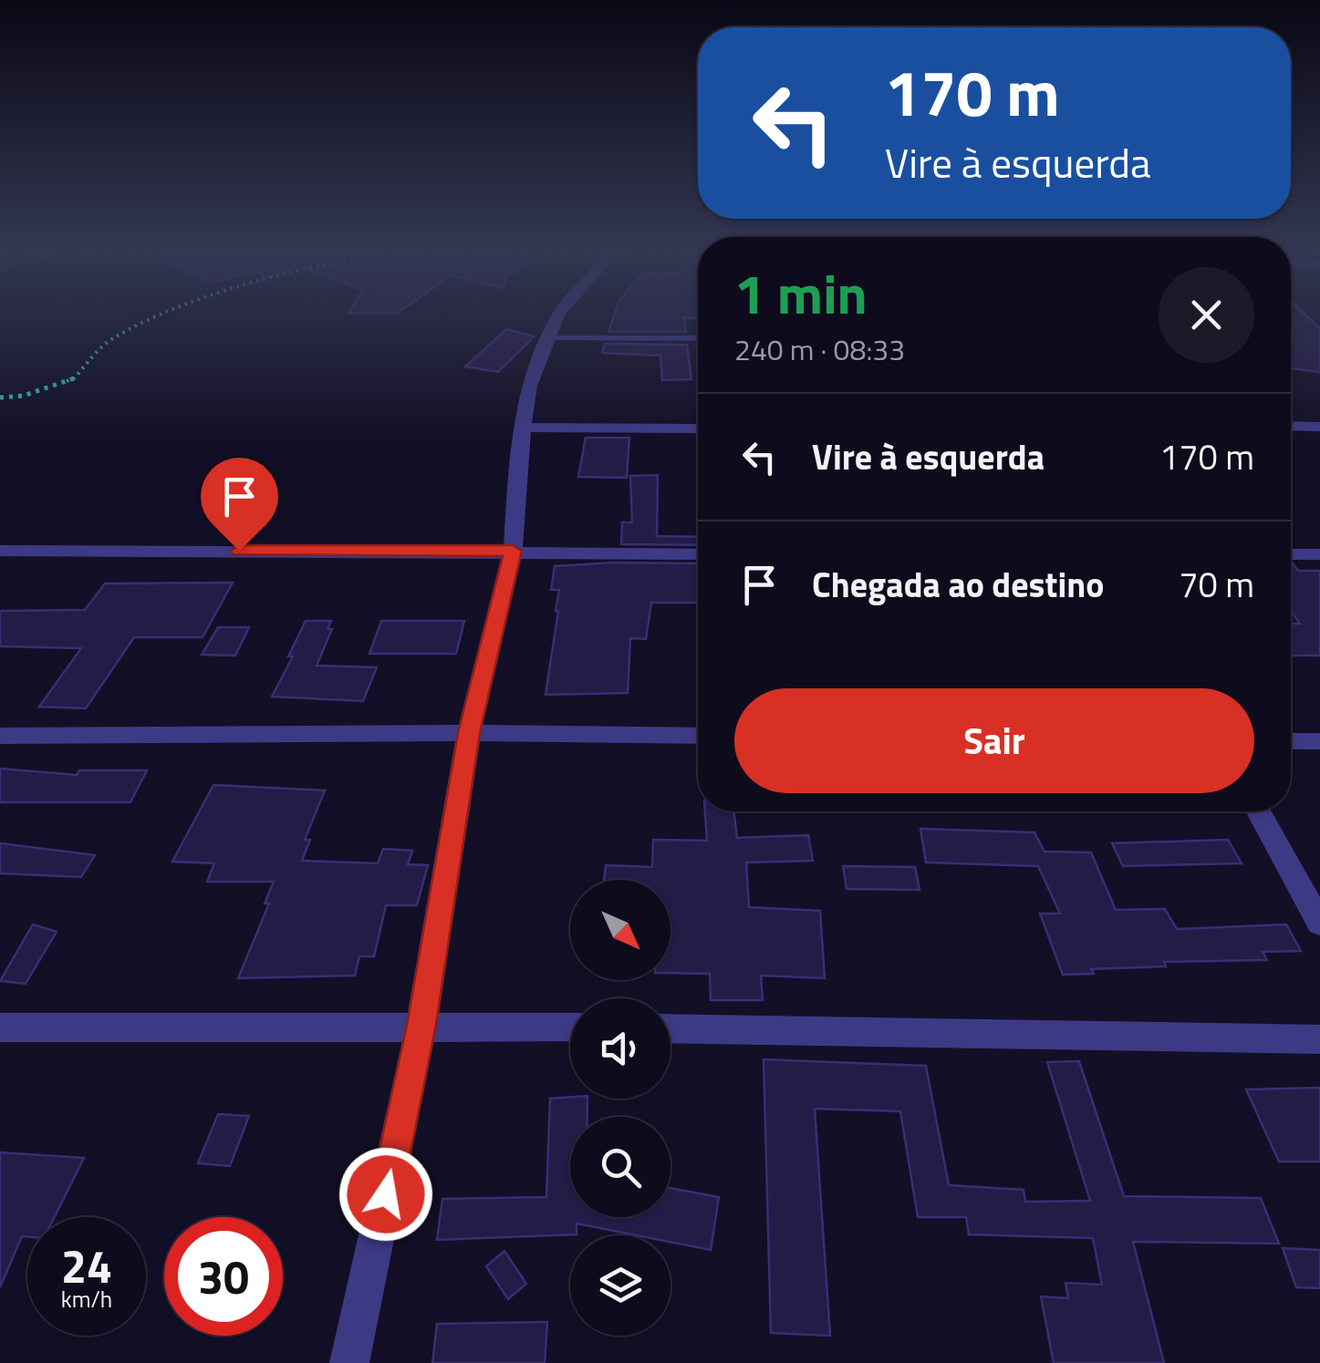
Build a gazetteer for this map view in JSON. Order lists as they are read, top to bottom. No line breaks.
{"north":"bottom right","page":{"turn":["170 m","Vire à esquerda"],"heading":["1 min","240 m · 08:33"],"list":[{"name":"Vire à esquerda","value":"170 m"},{"name":"Chegada ao destino","value":"70 m"}],"buttons":"Sair","speed":"24 km/h","limit":"30"}}
